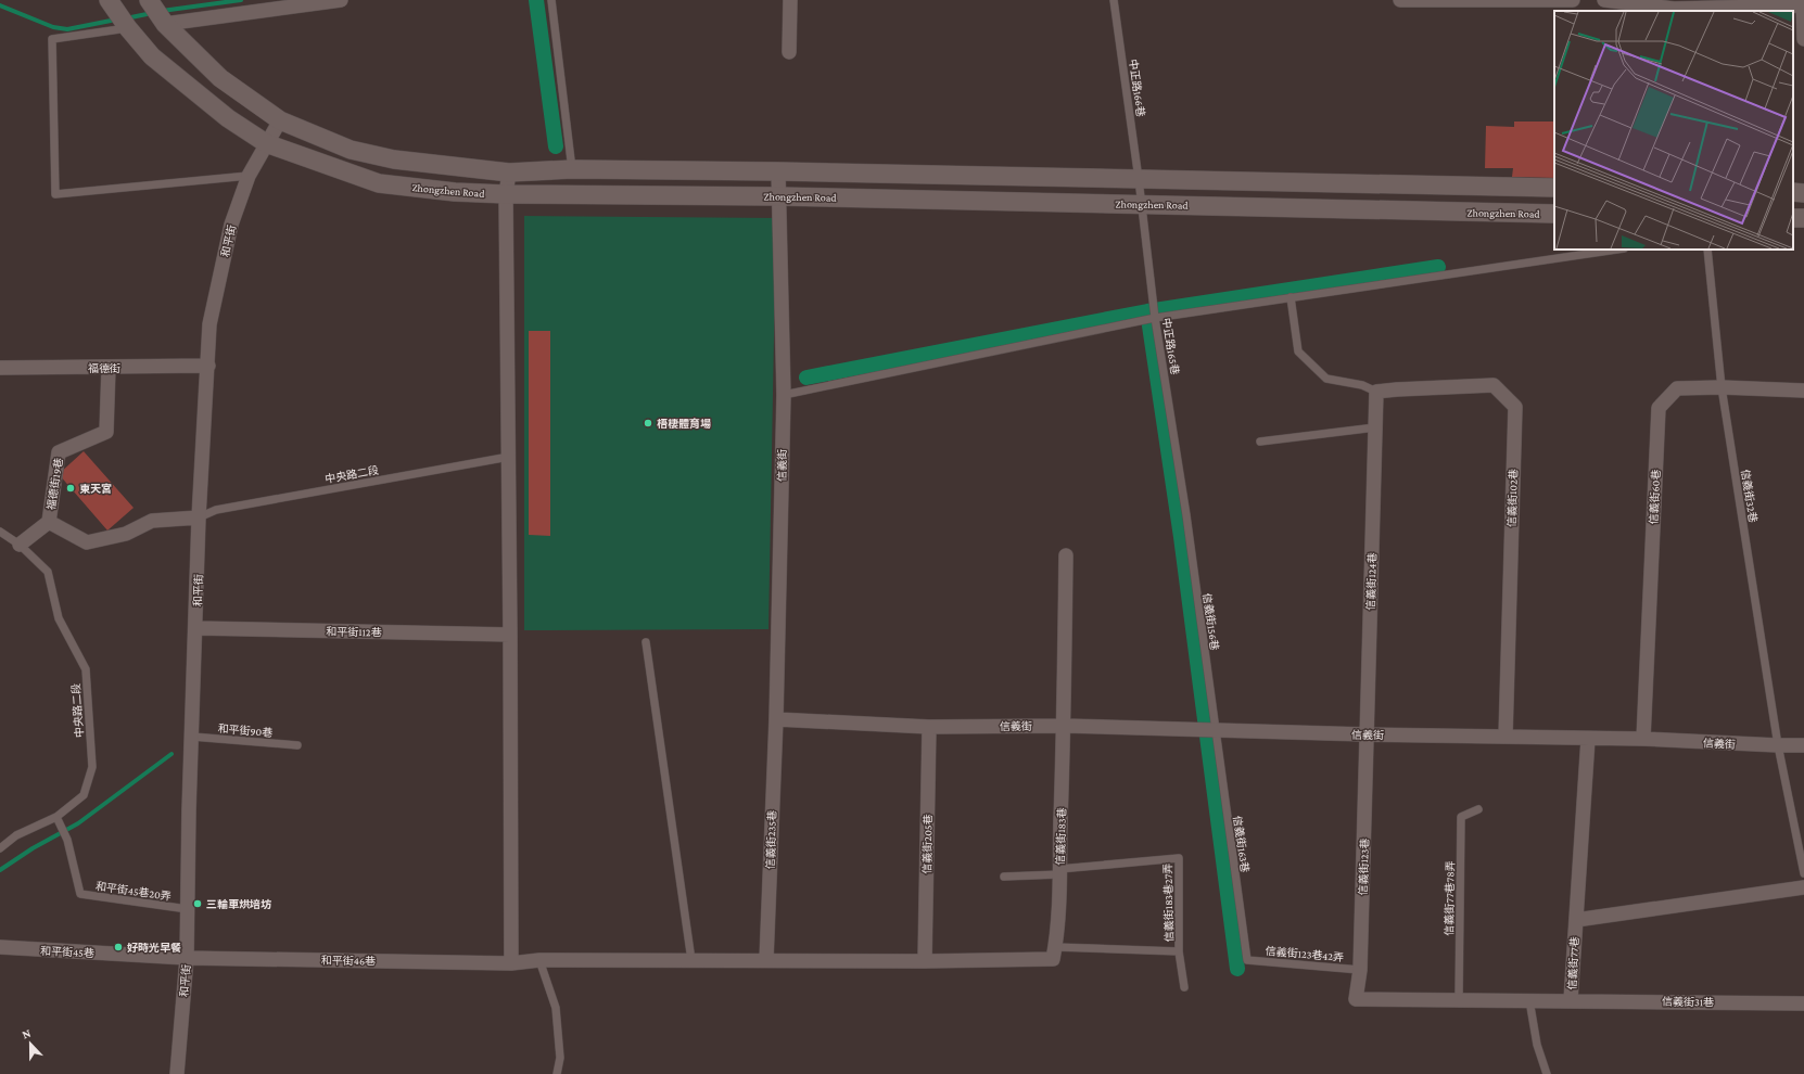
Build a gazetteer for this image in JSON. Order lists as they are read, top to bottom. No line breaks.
{"streets":{"street":["Zhongzhen Road","和平街","福德街","信義街","福德街19巷","信義街60巷","信義街102巷","信義街124巷","和平街112巷","信義街183巷","信義街235巷","信義街205巷","信義街123巷","和平街45巷","和平街46巷","信義街77巷","信義街31巷"],"lane":["中正路166巷","中正路165巷","中央路二段","信義街32巷","信義街156巷","和平街90巷","信義街163巷","和平街45巷20弄","信義街77巷78弄","信義街183巷27弄","信義街123巷42弄"]},"crossings":[["中正路166巷","Zhongzhen Road"],["中正路166巷","中正路165巷"],["Zhongzhen Road","和平街"],["Zhongzhen Road","中正路165巷"],["Zhongzhen Road","信義街"],["和平街","福德街"],["和平街","中央路二段"],["和平街","福德街19巷"],["和平街","和平街112巷"],["和平街","和平街90巷"],["和平街","和平街45巷20弄"],["和平街","和平街45巷"],["和平街","和平街46巷"],["中正路165巷","信義街156巷"],["福德街","福德街19巷"],["信義街","信義街32巷"],["信義街","信義街60巷"],["信義街","信義街102巷"],["信義街","信義街124巷"],["信義街","信義街156巷"],["信義街","信義街183巷"],["信義街","信義街235巷"],["信義街","信義街205巷"],["信義街","信義街163巷"],["信義街","信義街123巷"],["信義街","信義街77巷"],["中央路二段","福德街19巷"],["中央路二段","和平街45巷20弄"],["信義街32巷","信義街60巷"],["信義街102巷","信義街124巷"],["信義街124巷","信義街123巷"],["信義街156巷","信義街163巷"],["信義街183巷","信義街183巷27弄"],["信義街235巷","和平街46巷"],["信義街205巷","和平街46巷"],["信義街163巷","信義街123巷42弄"],["信義街123巷","信義街123巷42弄"],["信義街123巷","信義街77巷"],["信義街77巷78弄","信義街77巷"],["和平街45巷","和平街46巷"],["信義街77巷","信義街31巷"]],"places":["梧棲體育場","東天宮","三輪車烘培坊","好時光早餐"],"north":"top"}
